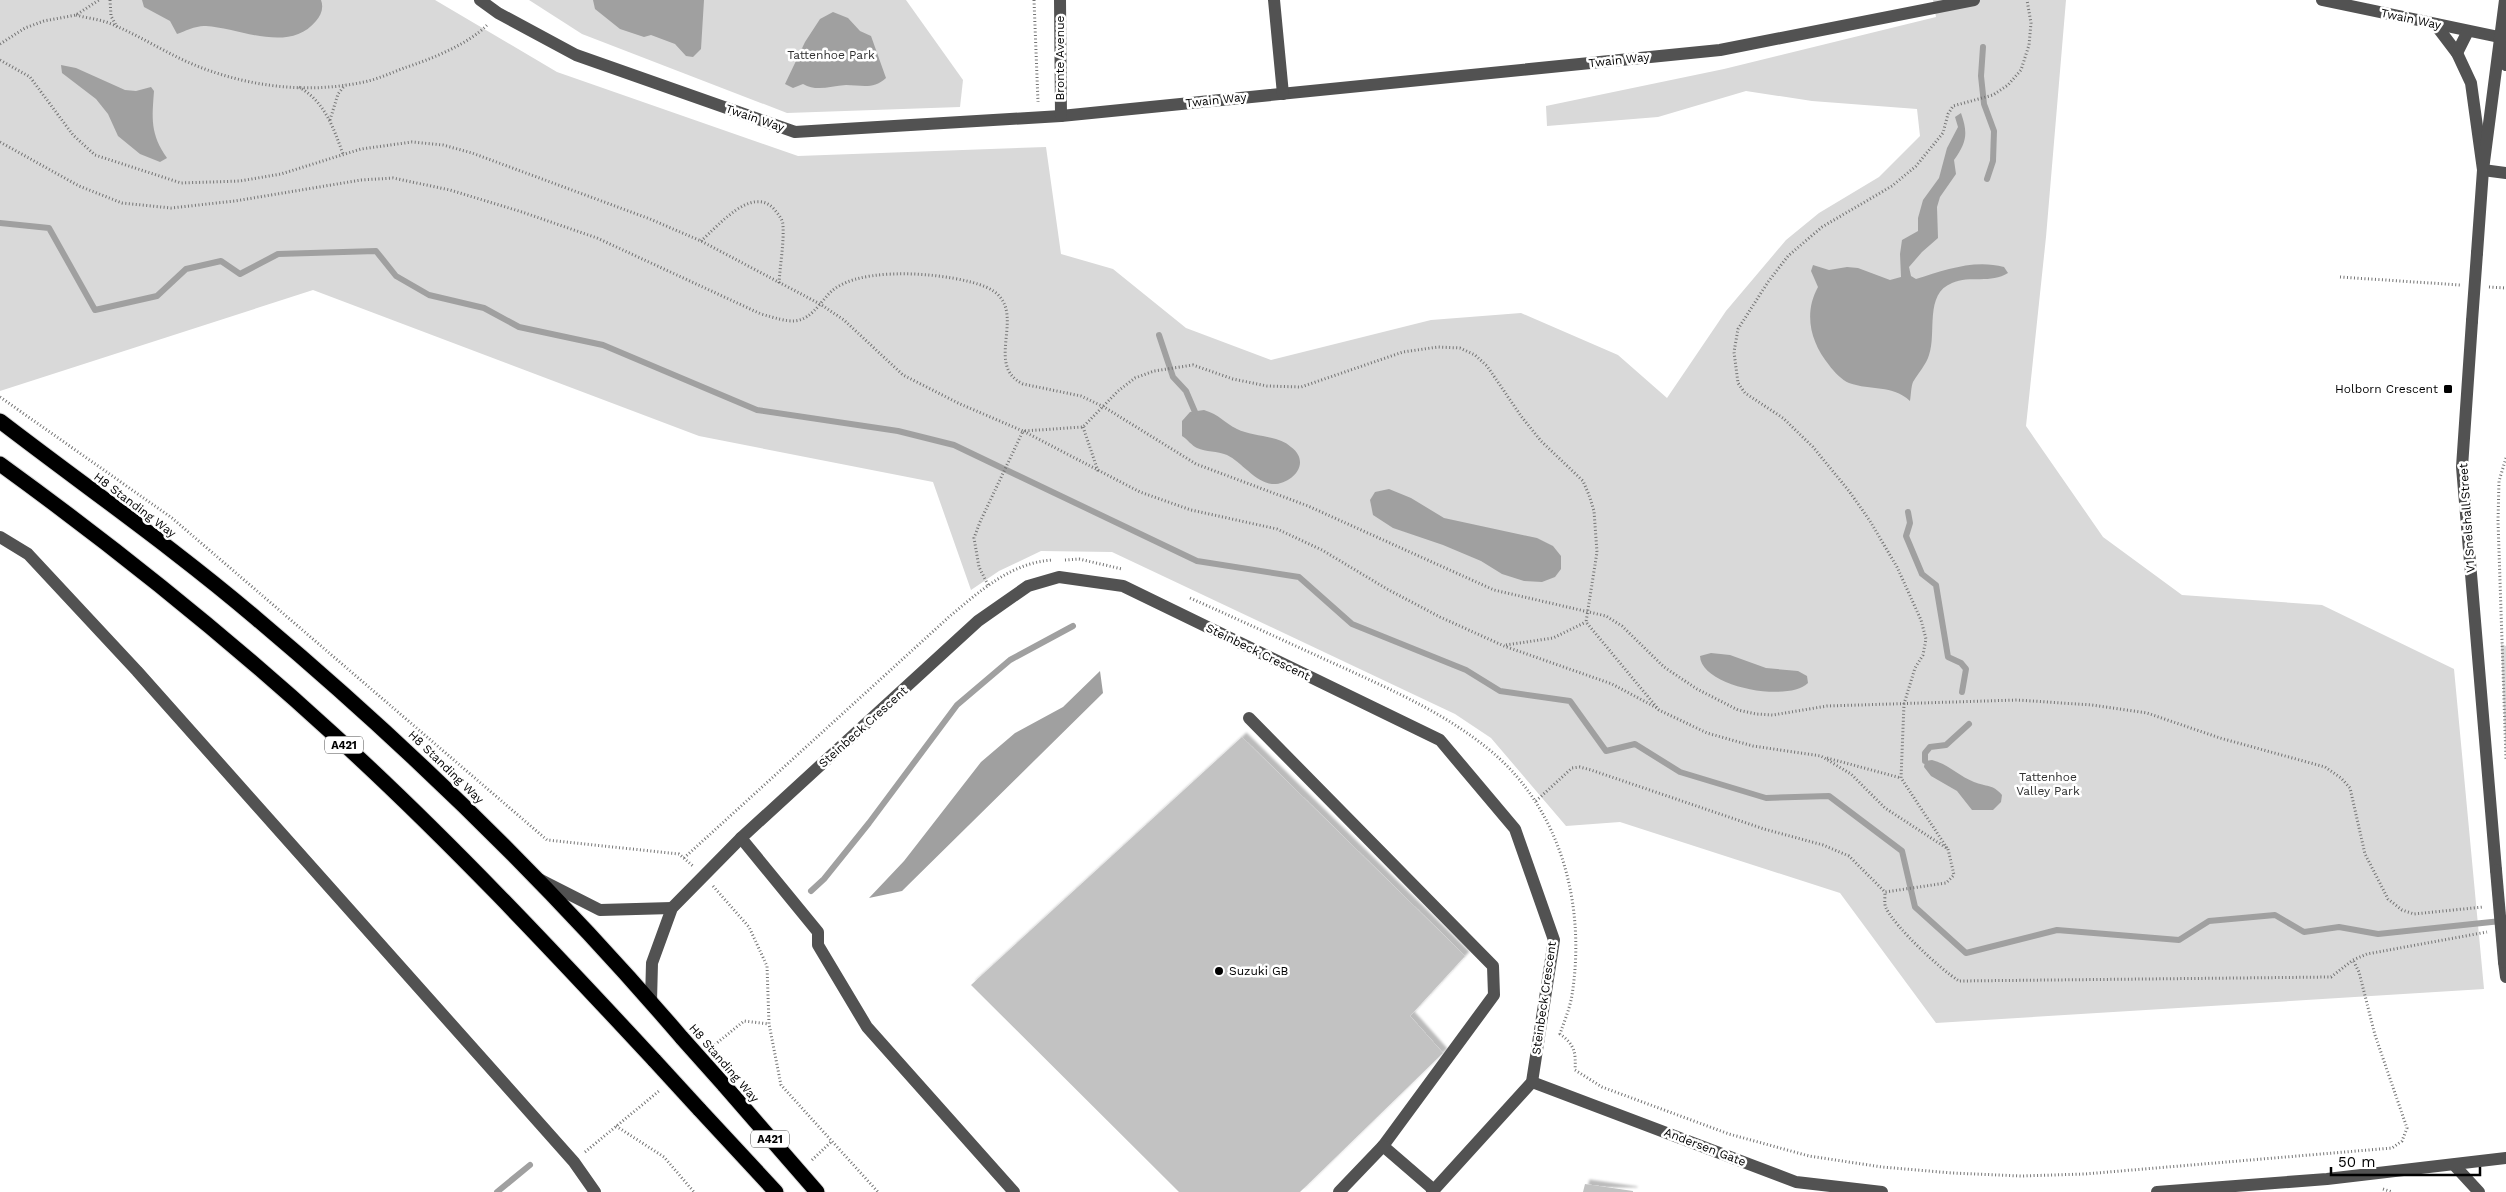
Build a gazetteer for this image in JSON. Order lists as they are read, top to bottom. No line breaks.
{"streets":{"highway":["H8 Standing Way","A421"],"street":["Twain Way","Bronte Avenue","V1 Snelshall Street","Steinbeck Crescent","Andersen Gate"]},"crossings":[["Twain Way","Bronte Avenue"],["Twain Way","V1 Snelshall Street"],["H8 Standing Way","Steinbeck Crescent"],["Steinbeck Crescent","Andersen Gate"]],"parks":["Tattenhoe Park","Tattenhoe Valley Park"],"places":{"transit":["Holborn Crescent"],"other":["Suzuki GB"]},"scale_bar":"50 m"}
